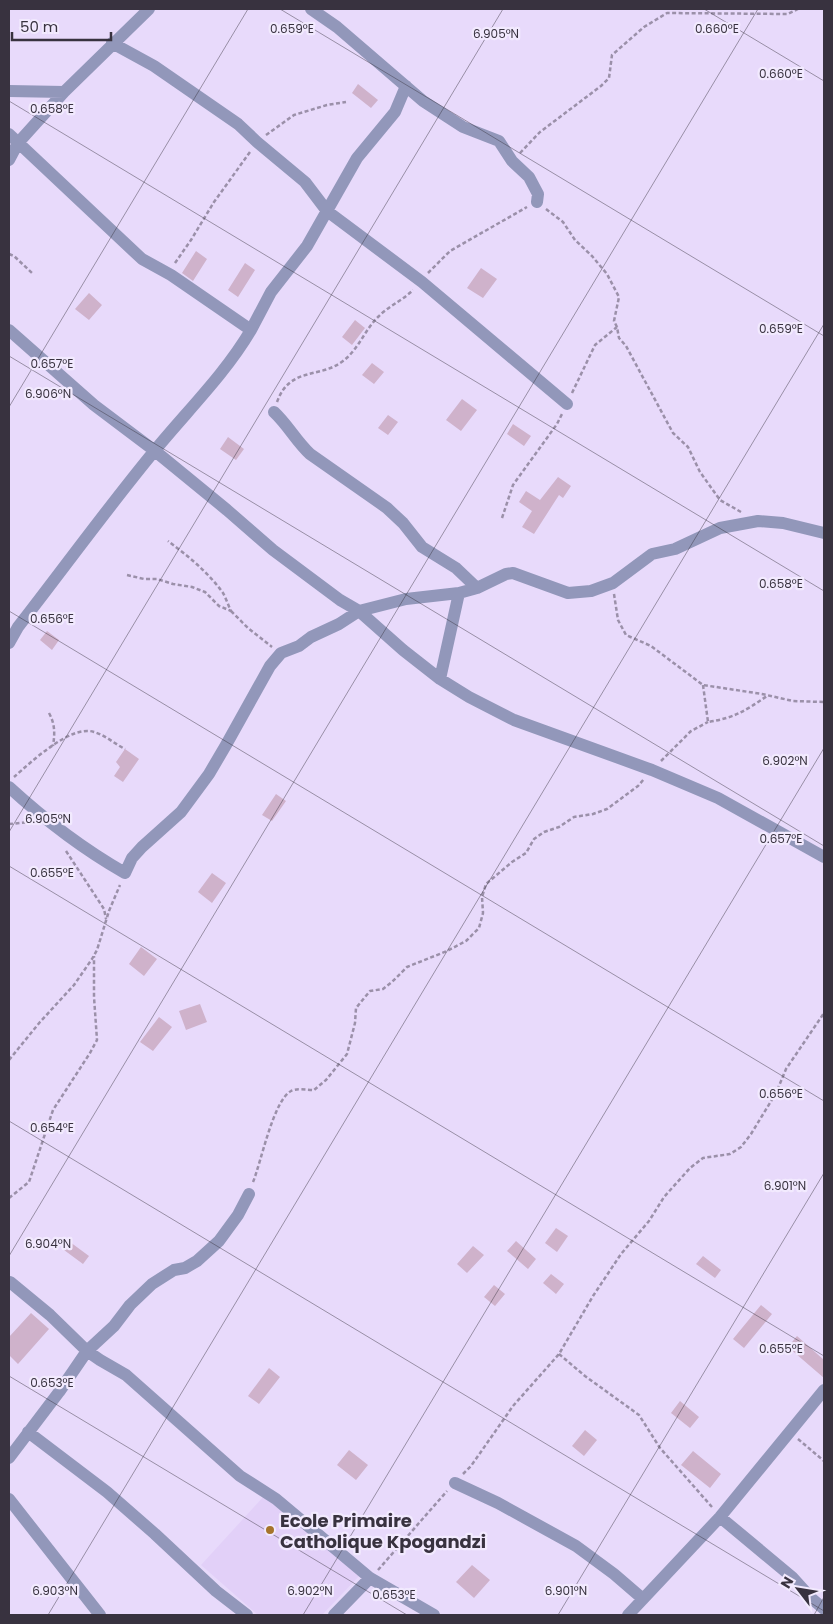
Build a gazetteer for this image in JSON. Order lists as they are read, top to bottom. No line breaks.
{"places":["Ecole Primaire Catholique Kpogandzi"],"scale_bar":"50 m","north":"top left","coordinates":["0.659°E","0.660°E","6.905°N","0.658°E","0.657°E","6.906°N","0.656°E","6.902°N","0.655°E","0.654°E","6.901°N","6.904°N","0.653°E","6.903°N"]}
